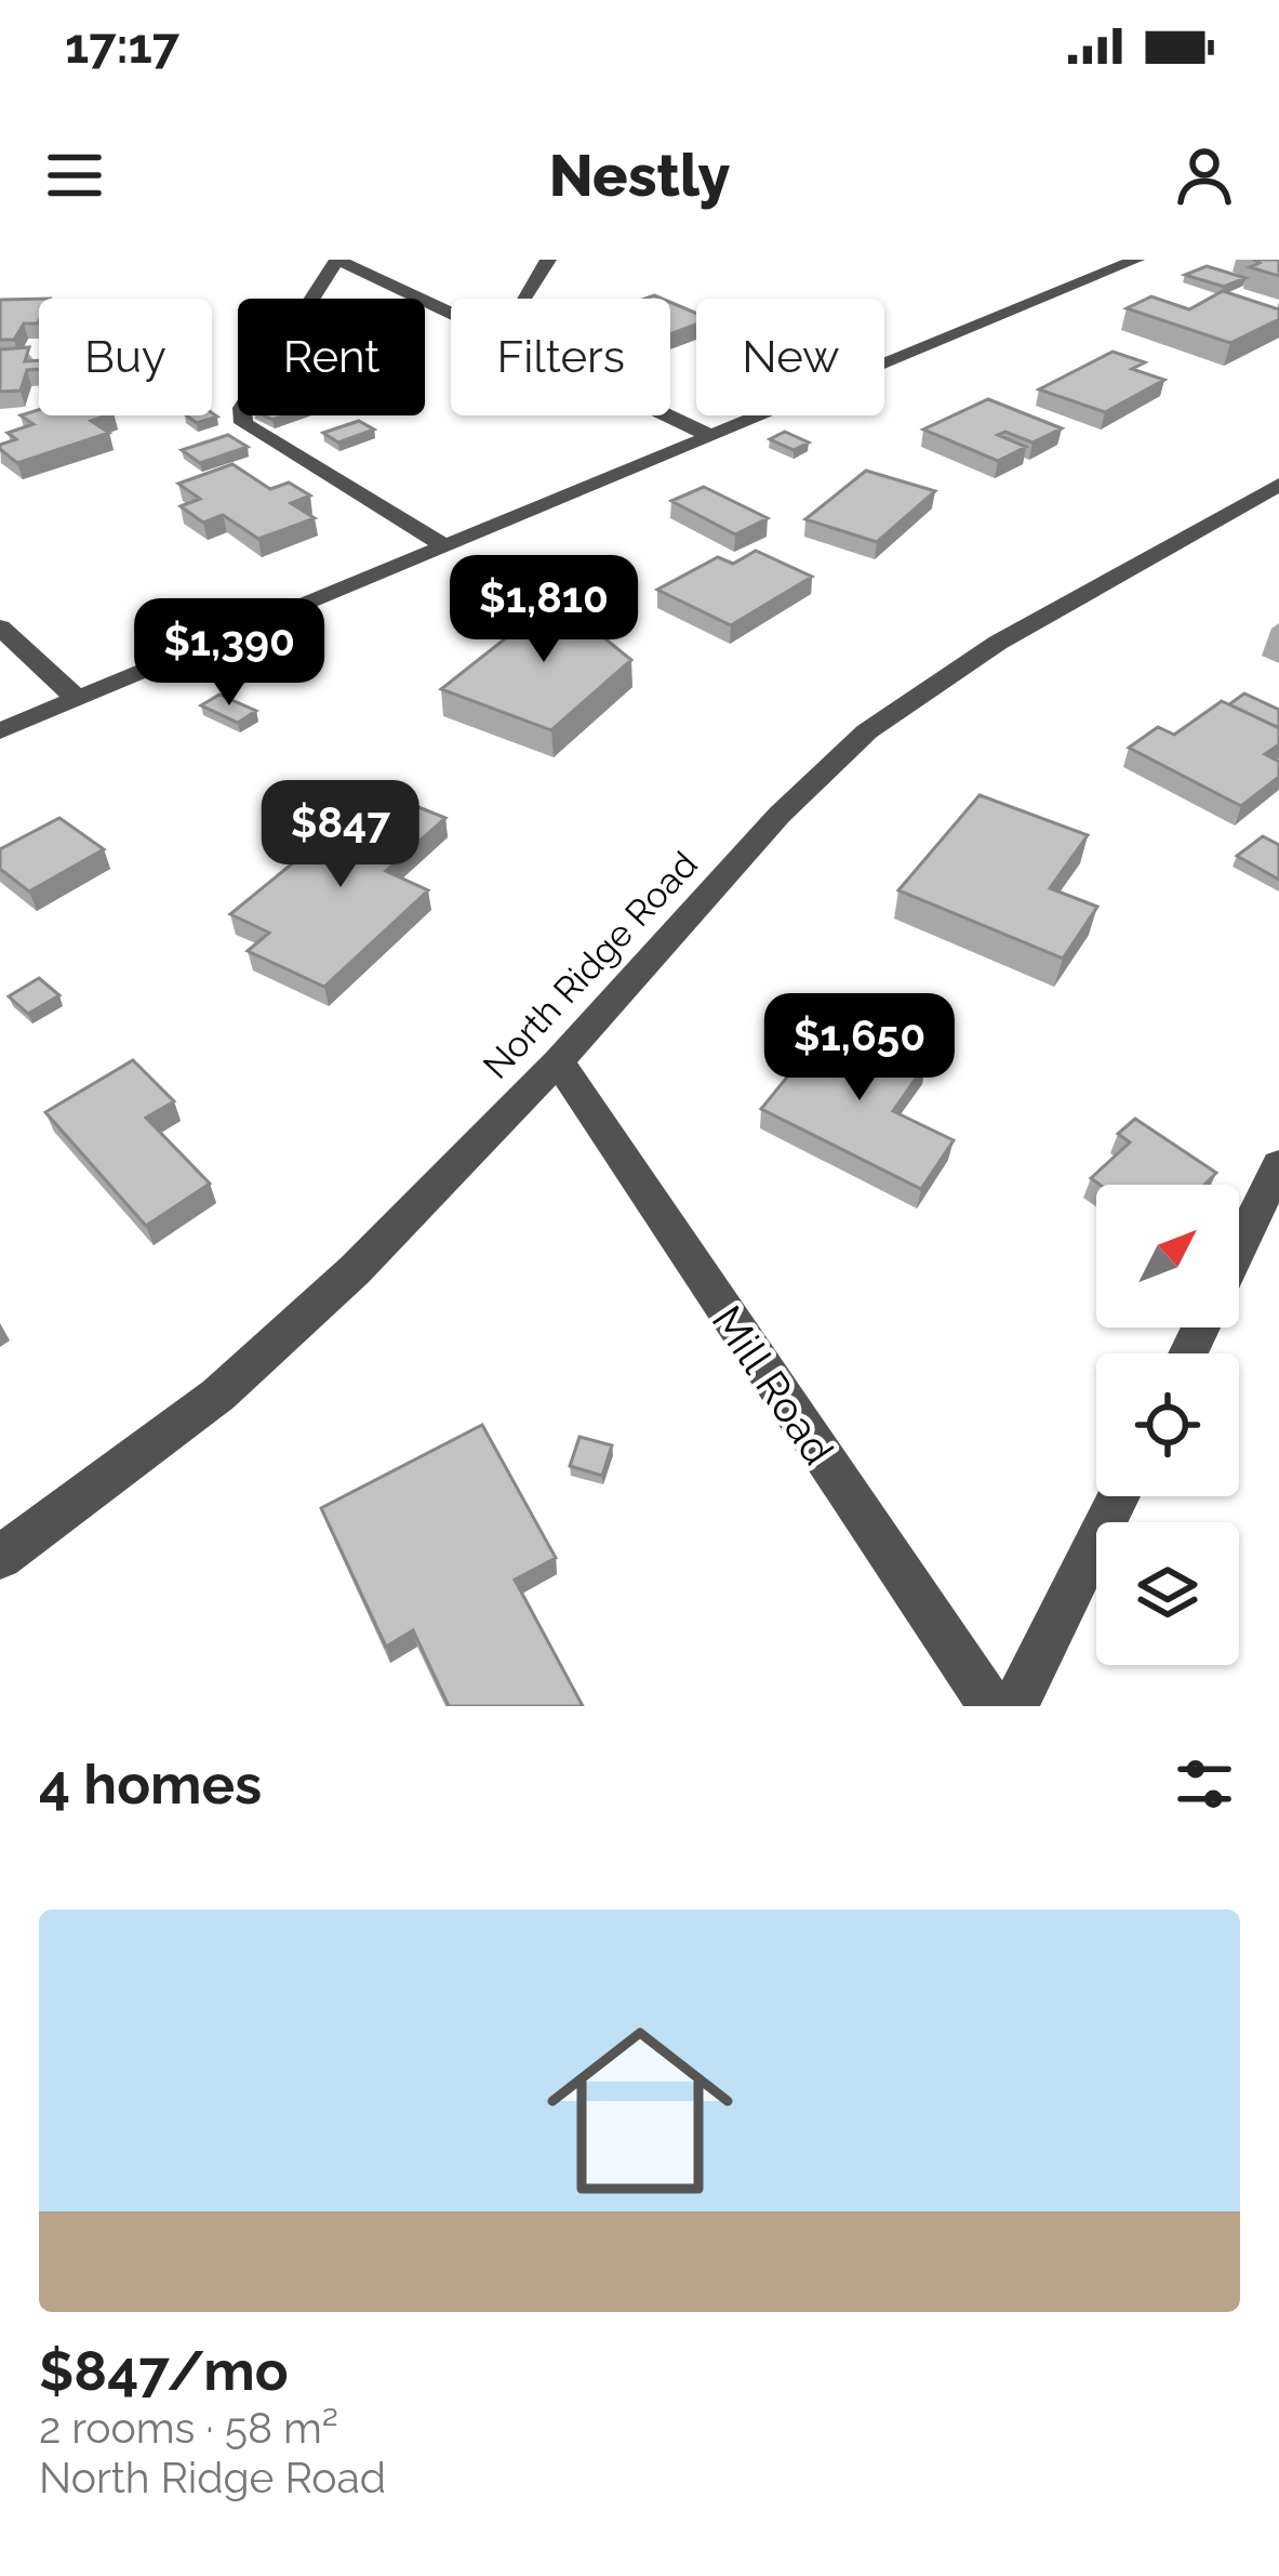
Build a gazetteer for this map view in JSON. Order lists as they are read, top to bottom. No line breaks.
{"streets":{"street":["North Ridge Road","Mill Road"]},"crossings":[["North Ridge Road","Mill Road"]],"north":"top right","page":{"status":"17:17","header":"Nestly","chip":["Buy","Rent","Filters","New"],"price":["$1,810","$1,390","$847","$1,650"],"heading":"4 homes","list":[{"name":"$847/mo","note":"2 rooms · 58 m² · North Ridge Road"}]}}
